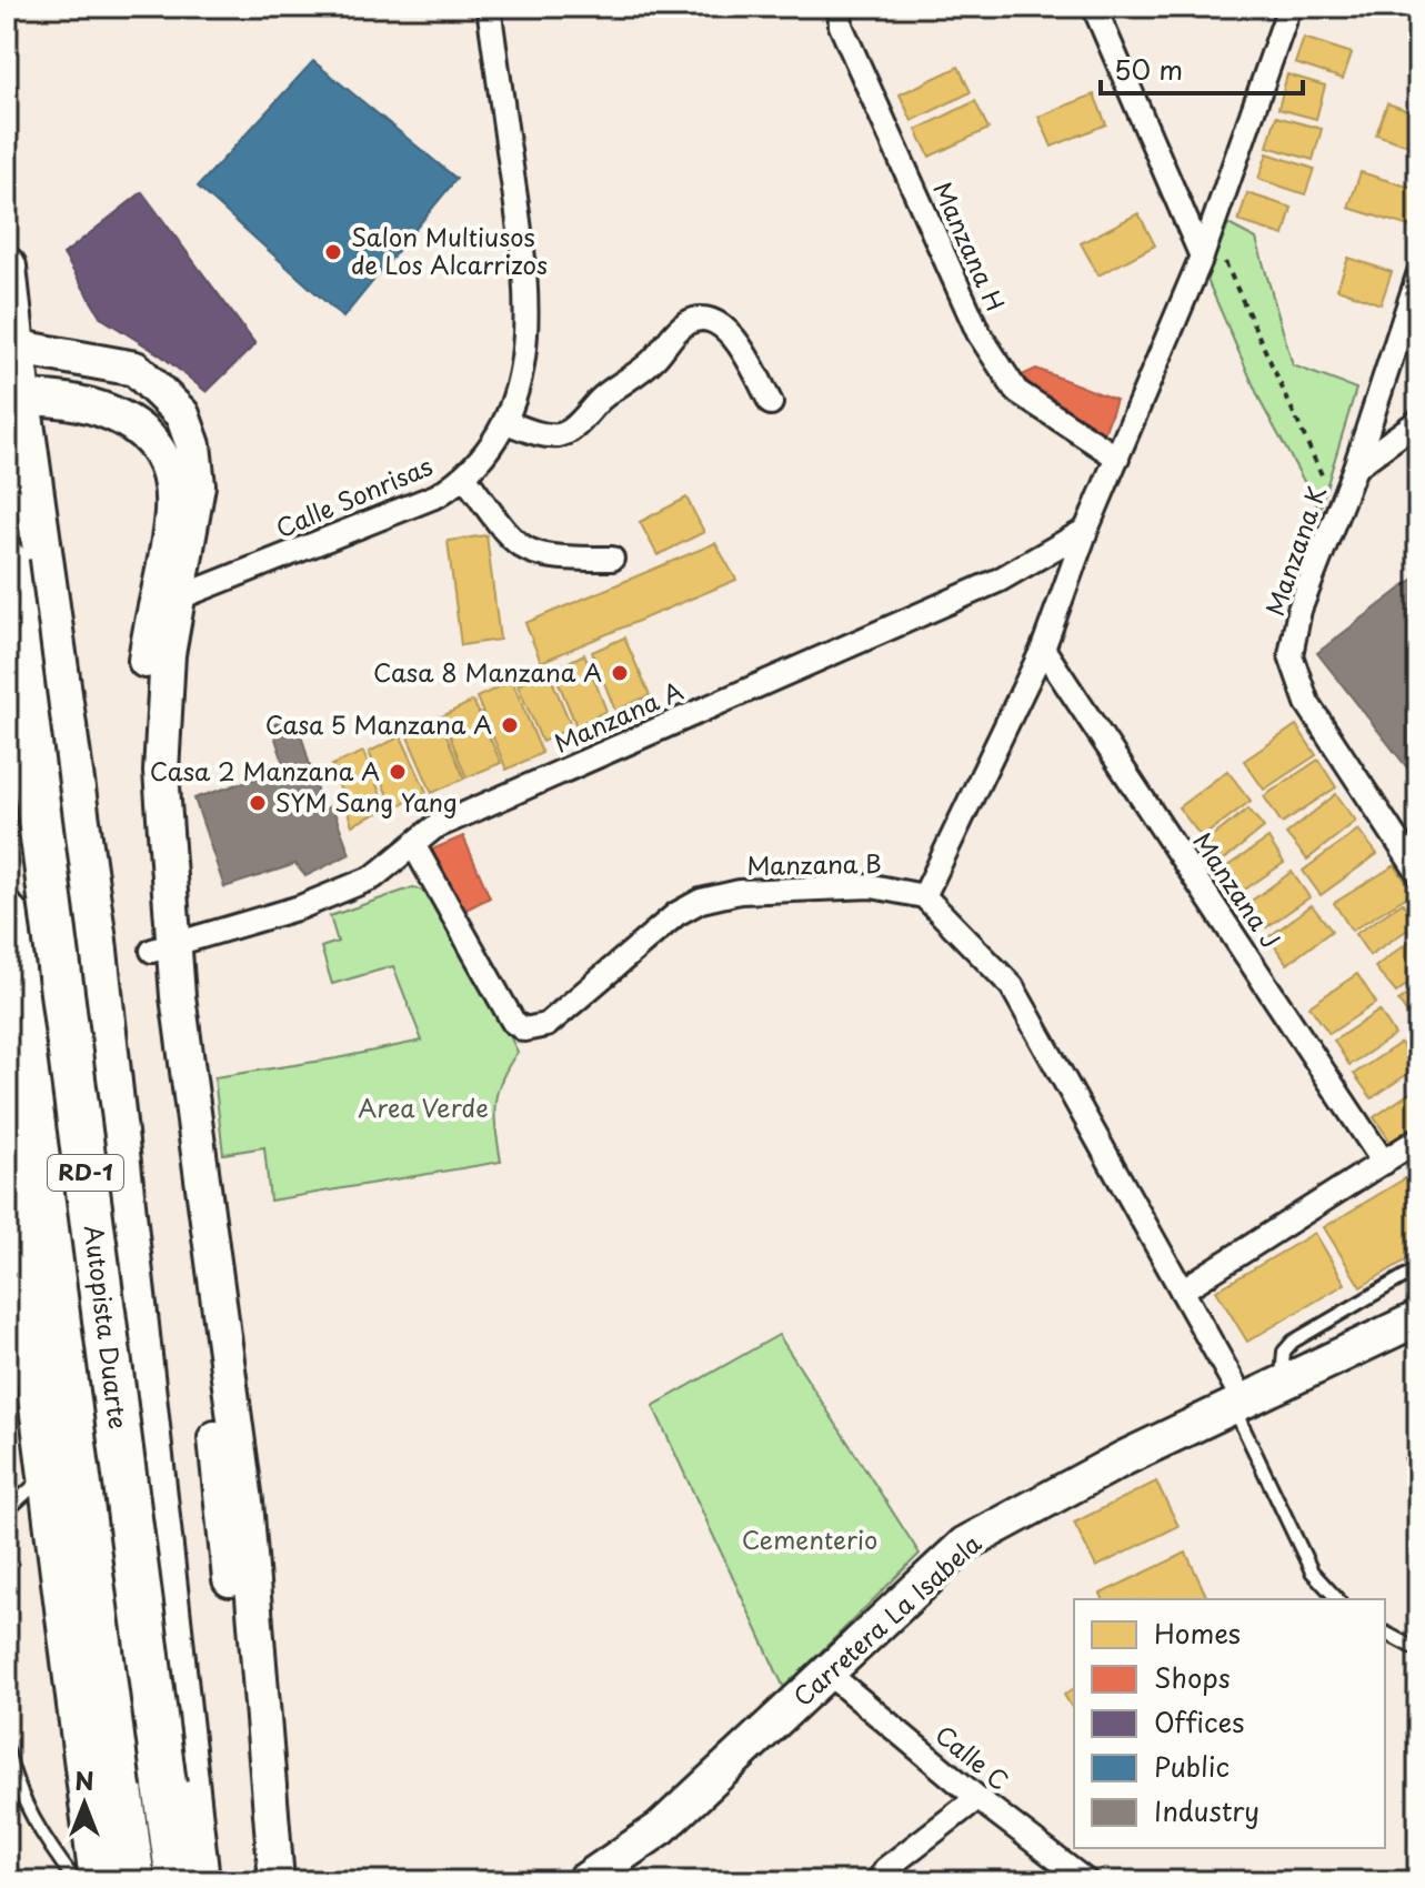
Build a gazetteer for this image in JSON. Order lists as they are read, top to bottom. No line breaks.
{"streets":{"highway":["RD-1","Autopista Duarte"],"main road":["Carretera La Isabela"],"street":["Manzana H","Calle Sonrisas","Manzana K","Manzana A","Manzana B","Manzana J","Calle C"]},"crossings":[["Manzana A","Manzana B"],["Carretera La Isabela","Calle C"]],"parks":["Area Verde","Cementerio"],"places":["Salon Multiusos de Los Alcarrizos","Casa 8 Manzana A","Casa 5 Manzana A","Casa 2 Manzana A","SYM Sang Yang"],"legend":["Homes","Shops","Offices","Public","Industry"],"scale_bar":"50 m","north":"top"}
